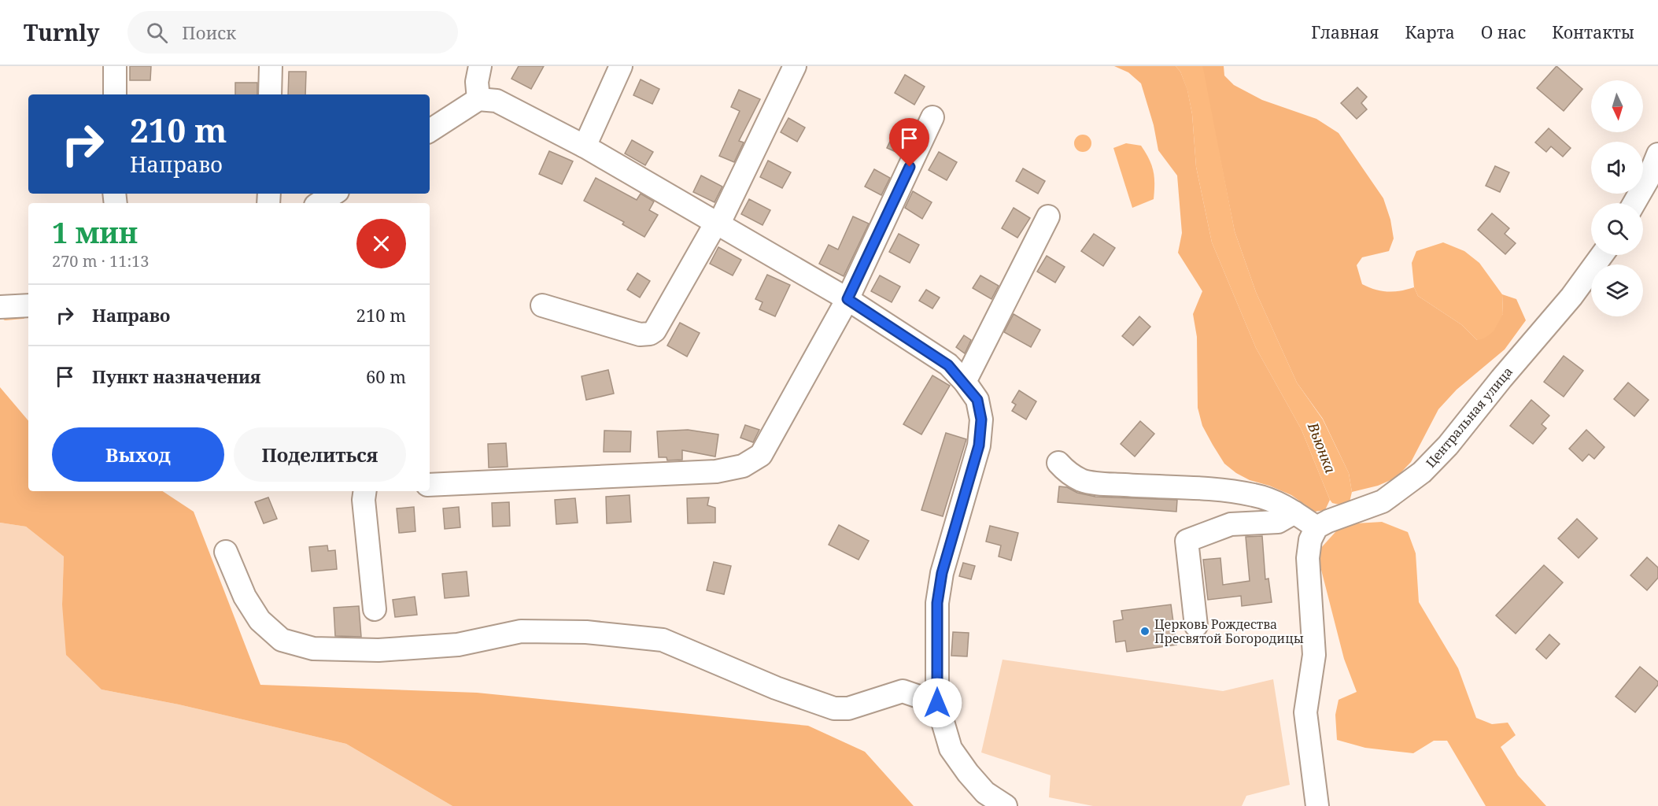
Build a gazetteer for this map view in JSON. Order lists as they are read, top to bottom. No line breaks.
{"streets":{"street":["Центральная улица"]},"water":["Вьюнка"],"places":["Церковь Рождества Пресвятой Богородицы"],"north":"bottom","page":{"header":"Turnly","search":"Поиск","nav":["Главная","Карта","О нас","Контакты"],"turn":["210 m","Направо"],"heading":["1 мин","270 m · 11:13"],"list":[{"name":"Направо","value":"210 m"},{"name":"Пункт назначения","value":"60 m"}],"buttons":["Выход","Поделиться"]}}
